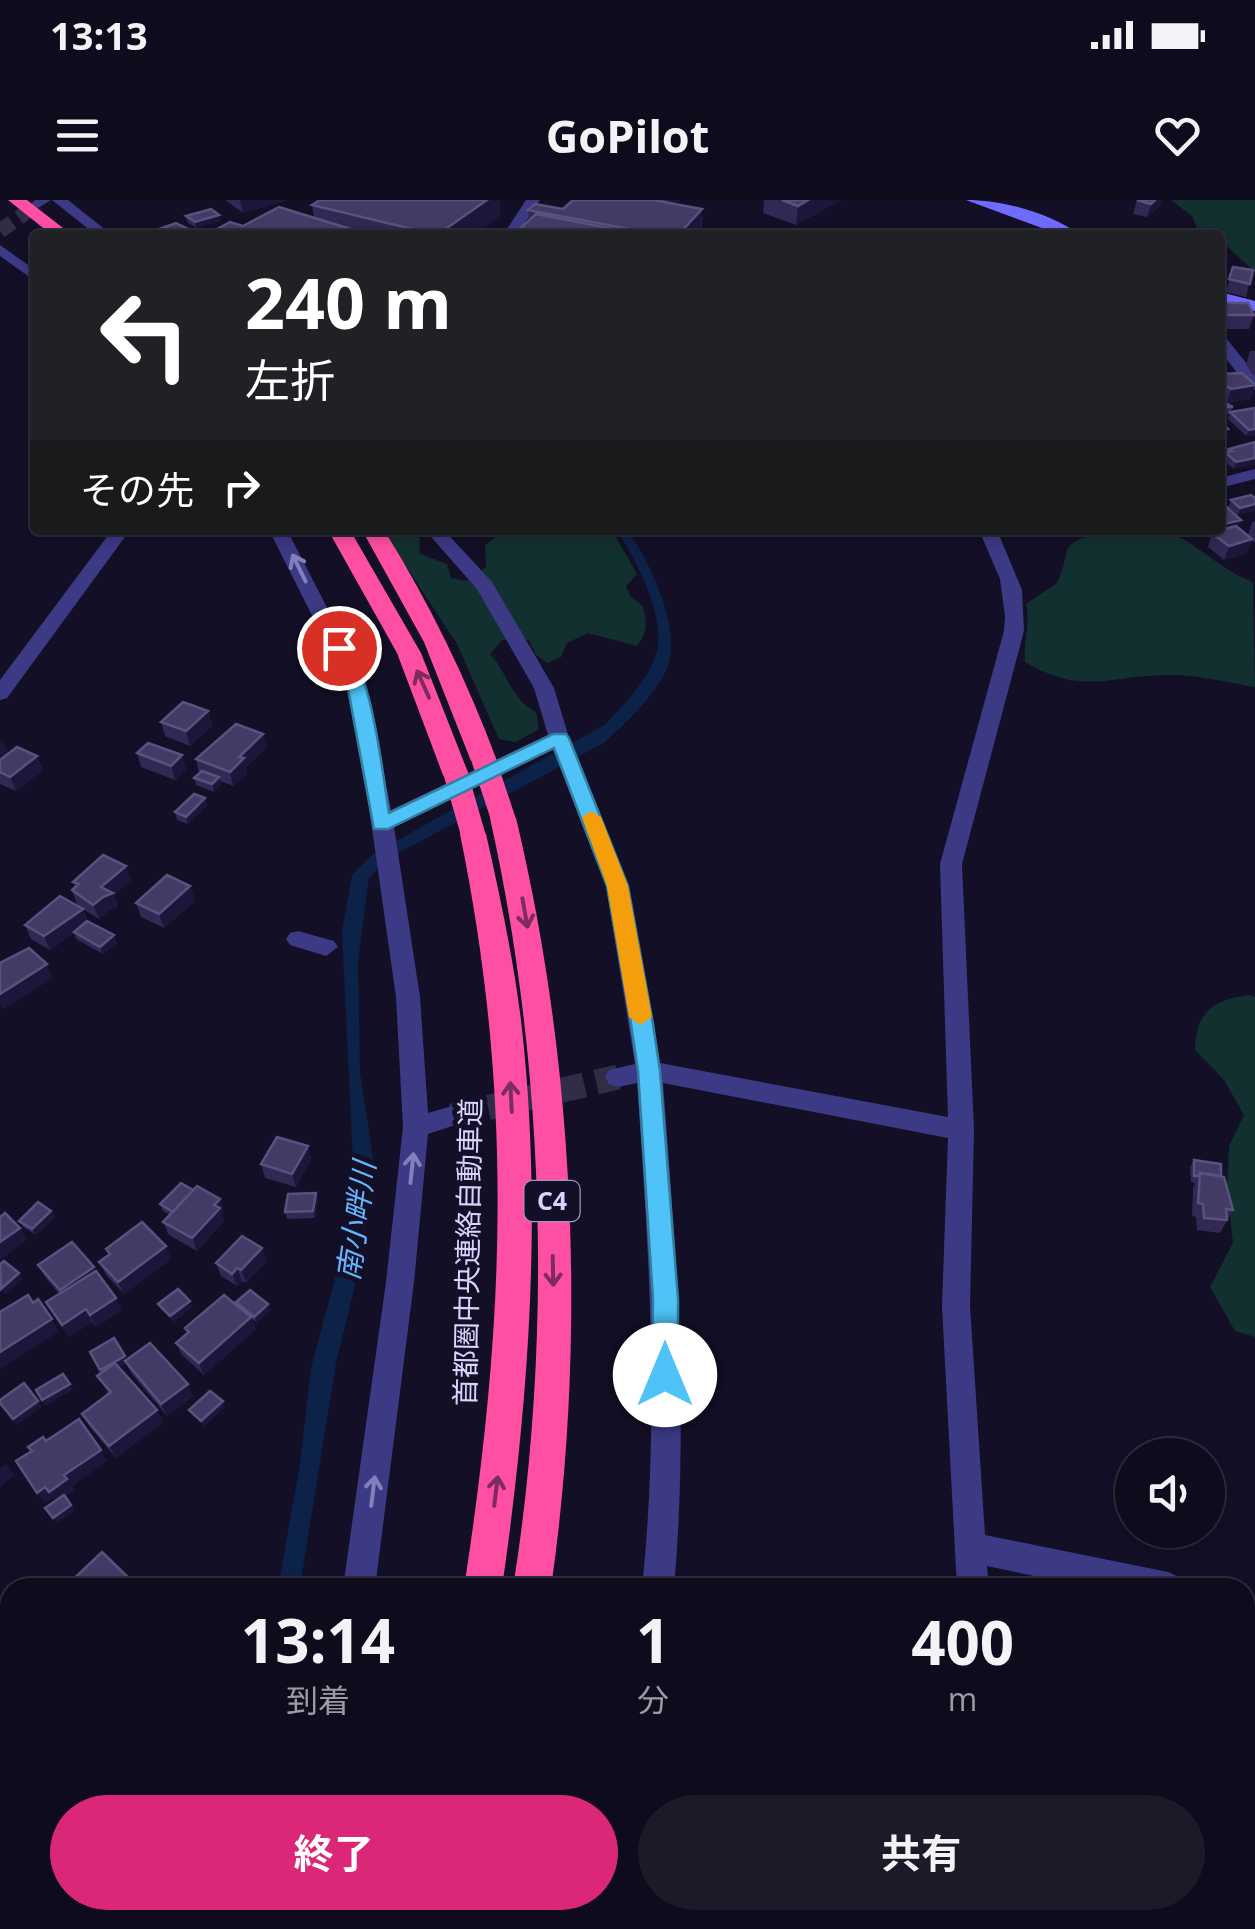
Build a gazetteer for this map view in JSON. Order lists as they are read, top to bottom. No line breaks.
{"streets":{"highway":["C4","首都圏中央連絡自動車道"]},"water":["南小畔川"],"page":{"status":"13:13","header":"GoPilot","turn":["240 m","左折"],"then":"その先","eta":["13:14","到着","1","分","400","m"],"buttons":["終了","共有"]}}
